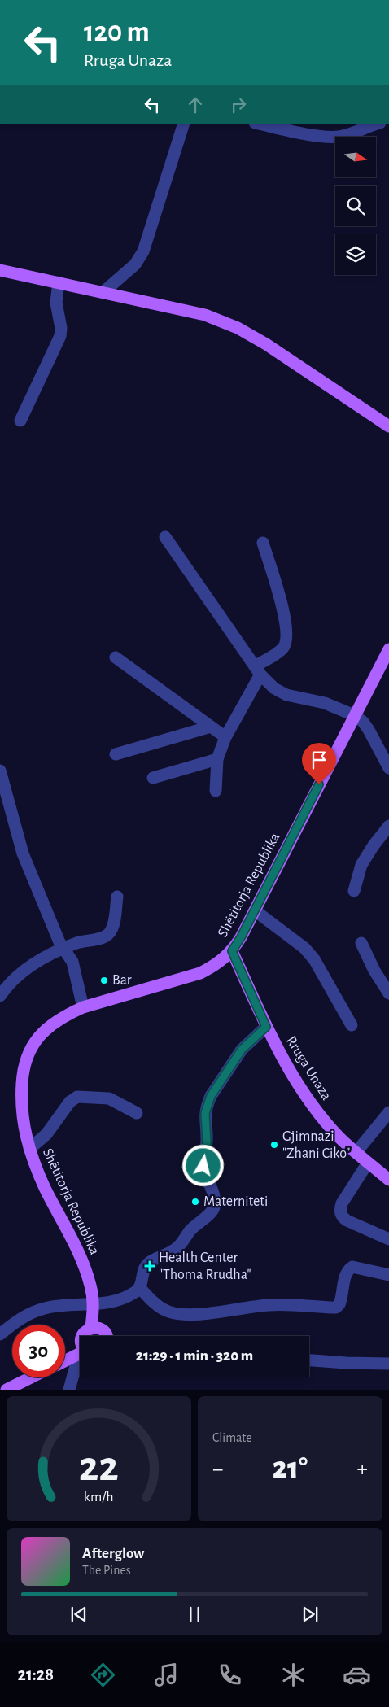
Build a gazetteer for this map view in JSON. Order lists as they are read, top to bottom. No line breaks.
{"streets":{"main road":["Shëtitorja Republika","Rruga Unaza"]},"crossings":[["Shëtitorja Republika","Rruga Unaza"]],"places":{"other":["Bar","Gjimnazi \"Zhani Ciko\"","Materniteti"],"health":["Health Center \"Thoma Rrudha\""]},"north":"right","page":{"turn":["120 m","Rruga Unaza"],"limit":"30","trip":"21:29 · 1 min · 320 m","tile":"Climate","heat":["−","21°","+"],"song":["Afterglow","The Pines"],"tabs":"21:28","gauge":["22","km/h"]}}
